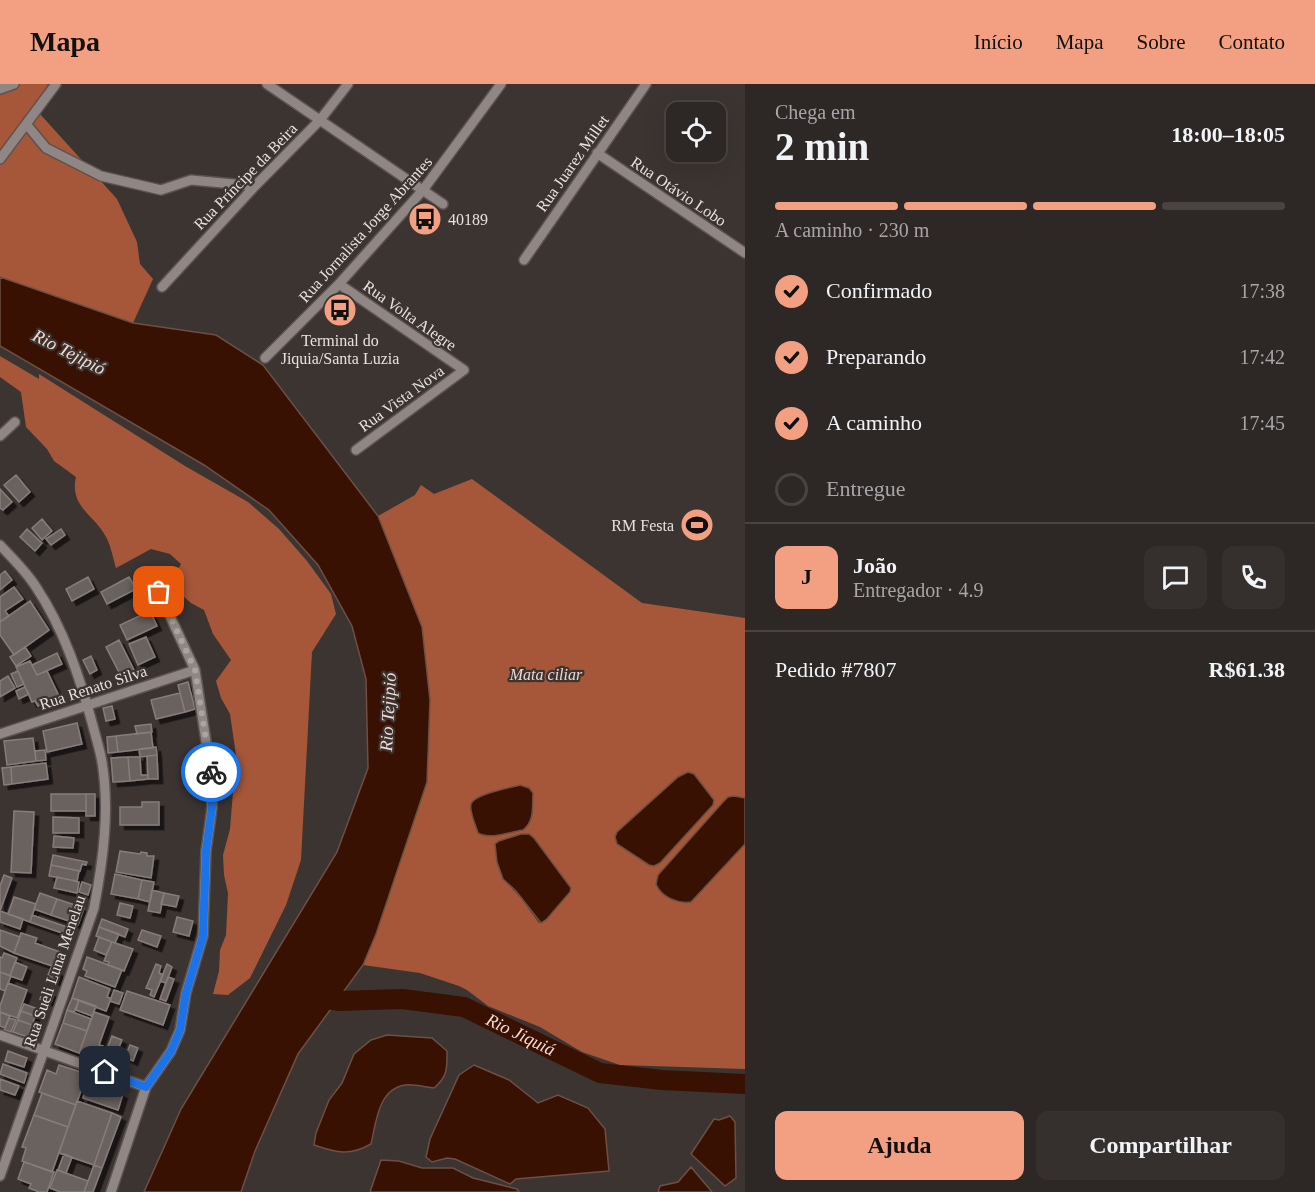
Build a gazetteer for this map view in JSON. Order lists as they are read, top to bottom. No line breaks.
{"streets":{"street":["Rua Juarez Millet","Rua Príncipe da Beira","Rua Otávio Lobo","Rua Jornalista Jorge Abrantes","Rua Volta Alegre","Rua Vista Nova","Rua Renato Silva","Rua Sueli Luna Menelau"]},"crossings":[["Rua Juarez Millet","Rua Otávio Lobo"],["Rua Jornalista Jorge Abrantes","Rua Volta Alegre"],["Rua Volta Alegre","Rua Vista Nova"],["Rua Renato Silva","Rua Sueli Luna Menelau"]],"water":["Rio Tejipió","Rio Jiquiá"],"parks":["Mata ciliar"],"places":{"bus stop":["40189","Terminal do Jiquia/Santa Luzia"],"sports":["RM Festa"]},"page":{"header":"Mapa","nav":["Início","Mapa","Sobre","Contato"],"heading":["2 min","Chega em","18:00–18:05"],"panel":["João","Entregador · 4.9","Pedido #7807","R$61.38"],"bar":"A caminho · 230 m","list":[["Confirmado","17:38"],["Preparando","17:42"],["A caminho","17:45"],"Entregue"],"round":"J","buttons":["Ajuda","Compartilhar"]}}
